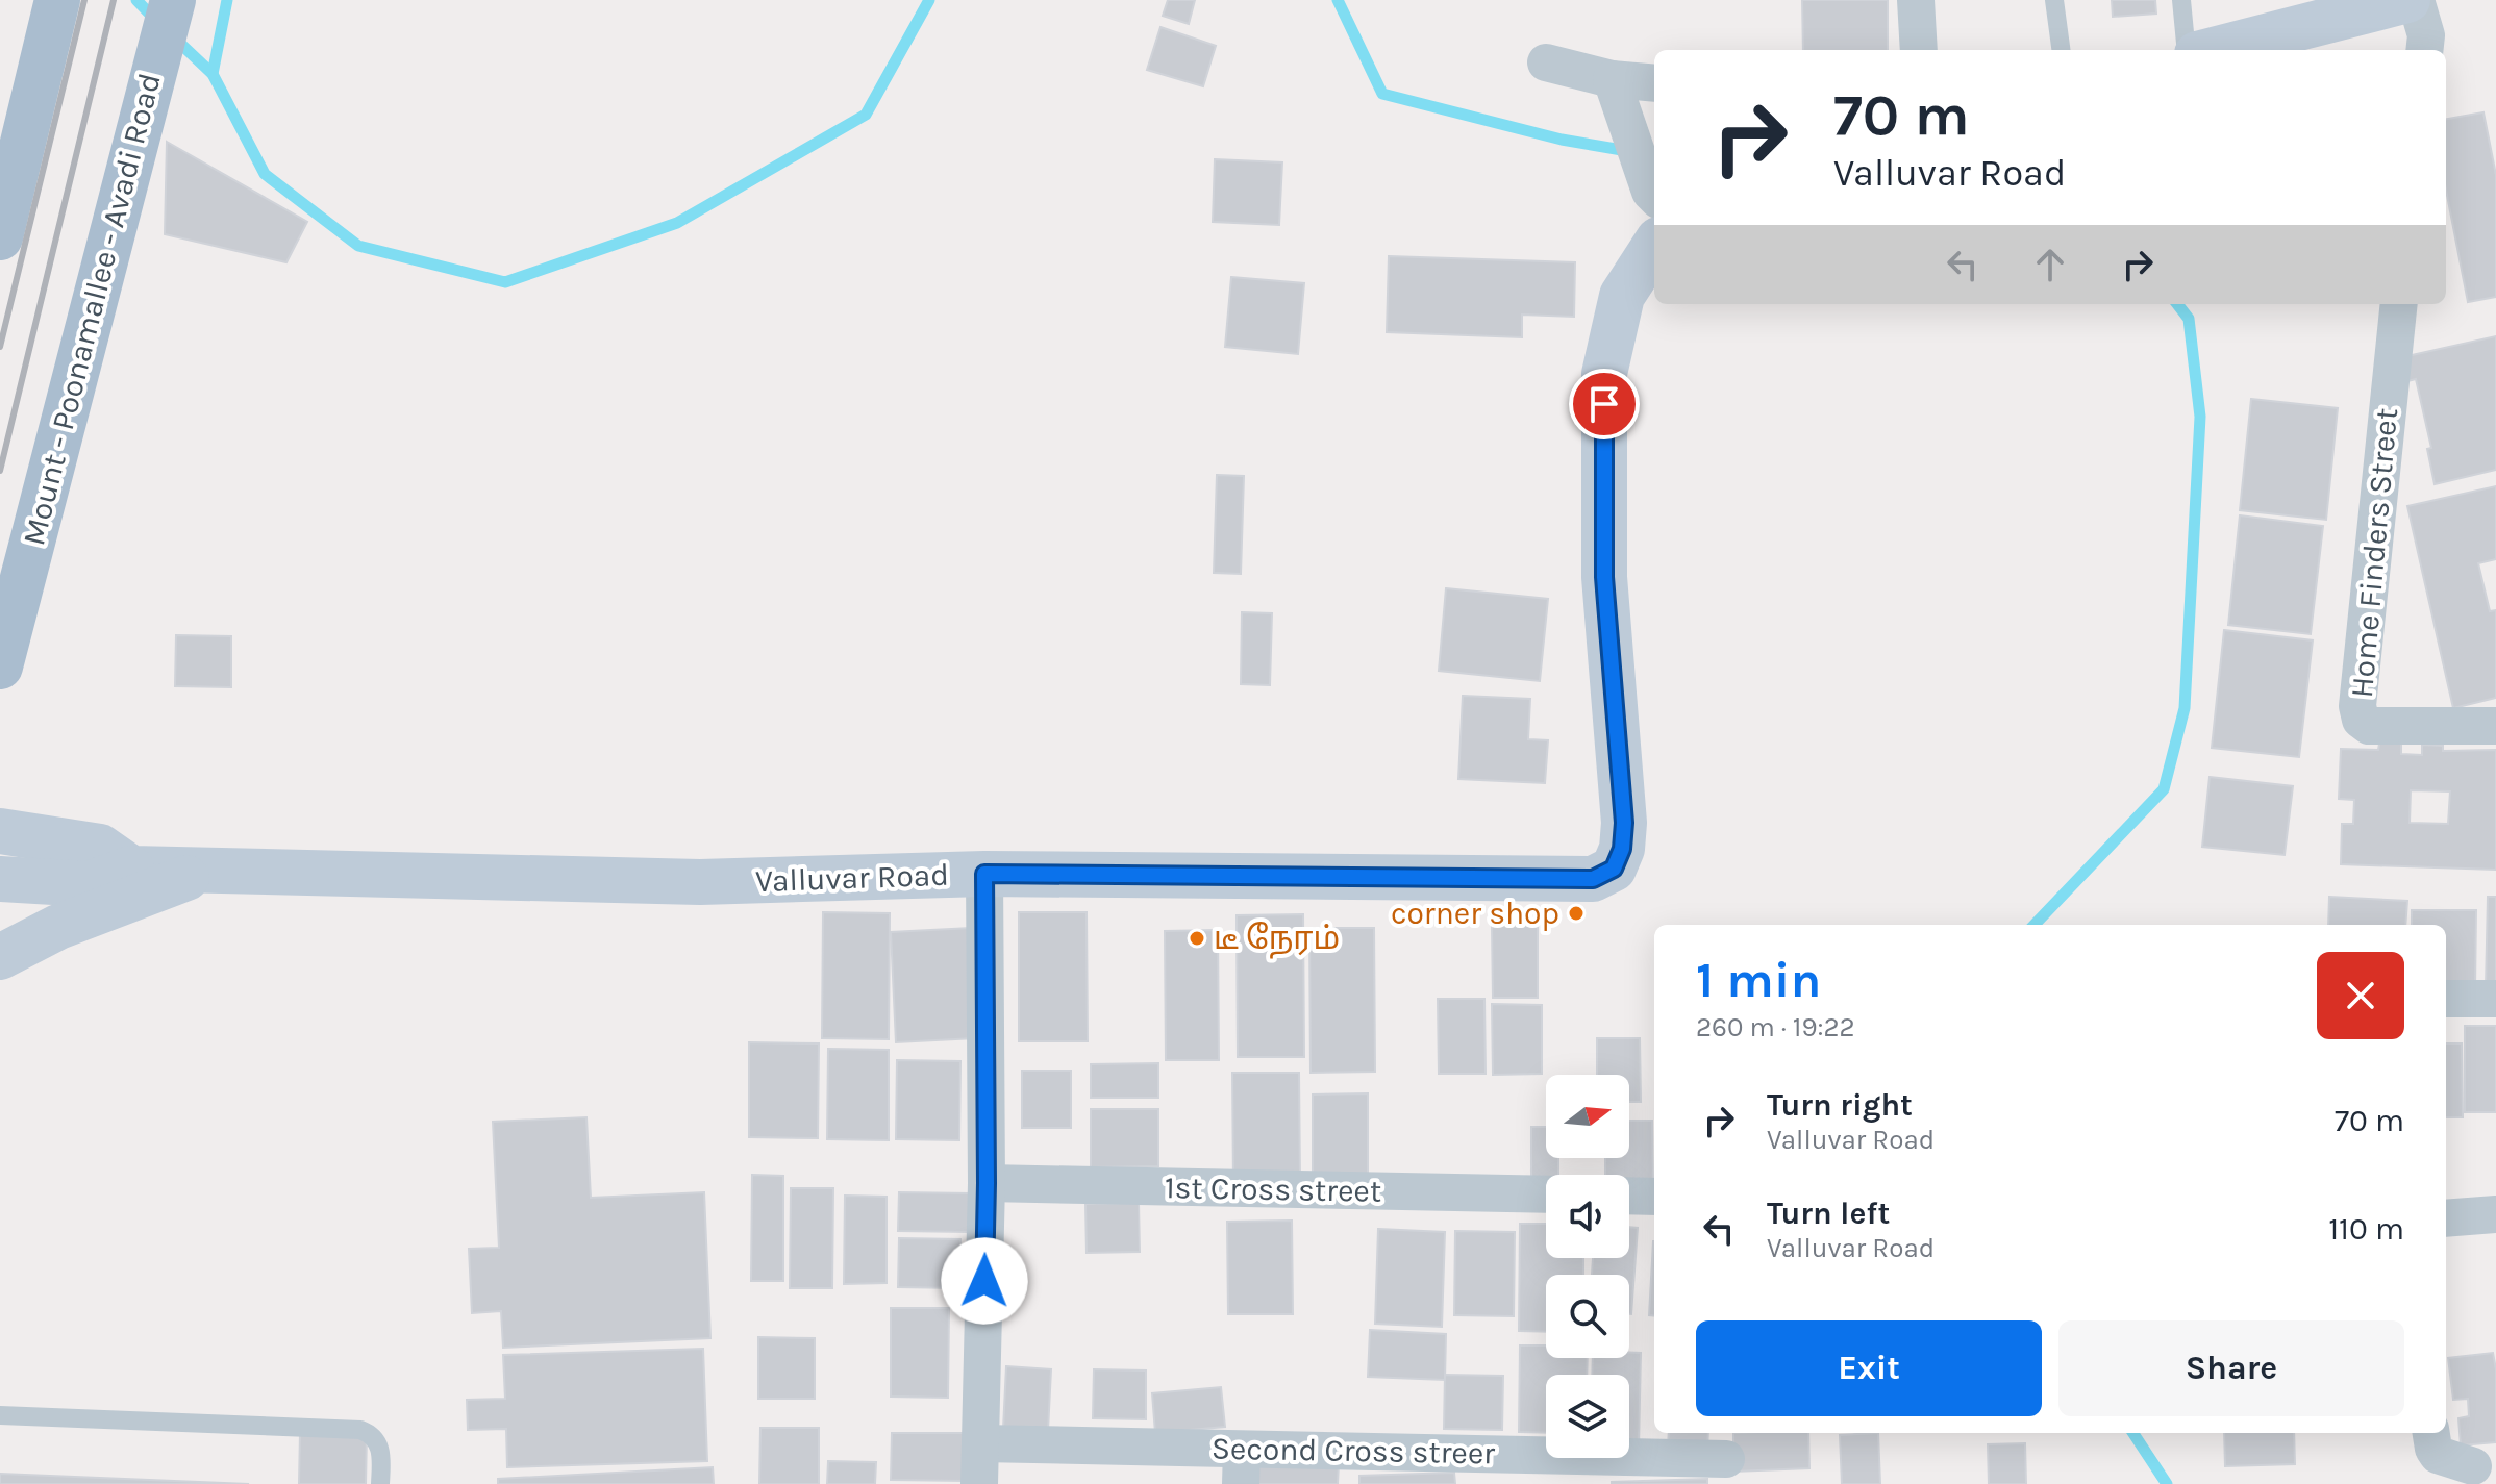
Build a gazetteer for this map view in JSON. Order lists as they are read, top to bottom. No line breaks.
{"streets":{"main road":["Mount - Poonamallee - Avadi Road","Valluvar Road"],"street":["Home Finders Street","1st Cross street","Second Cross streer"]},"places":["corner shop","டீ நேரம்"],"north":"right","page":{"turn":["70 m","Valluvar Road"],"heading":["1 min","260 m · 19:22"],"list":[{"name":"Turn right","note":"Valluvar Road","value":"70 m"},{"name":"Turn left","note":"Valluvar Road","value":"110 m"}],"buttons":["Exit","Share"]}}
